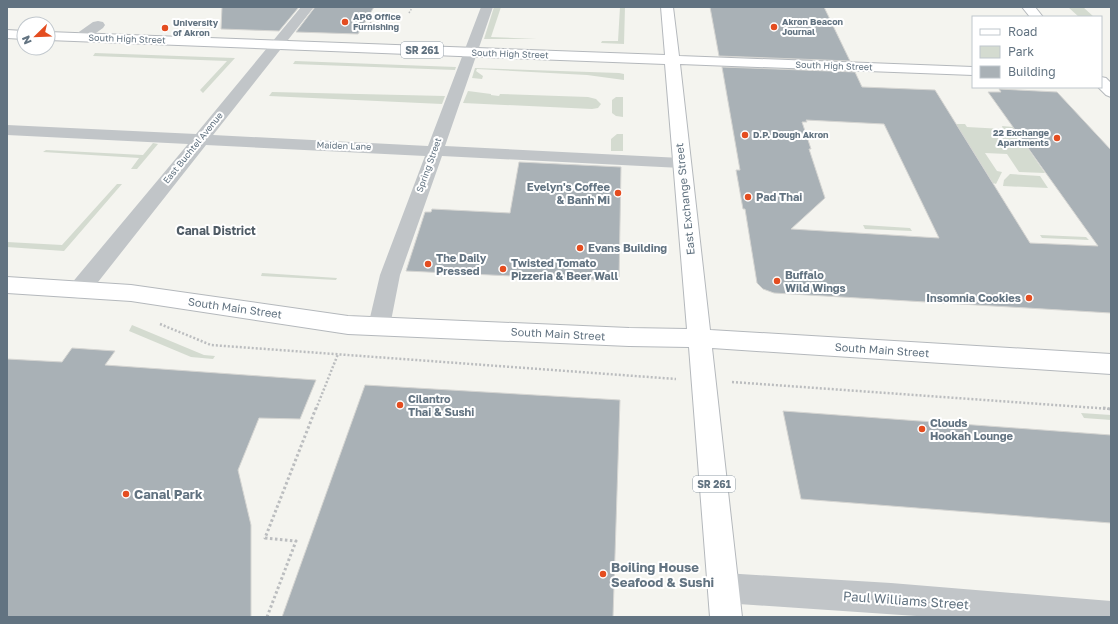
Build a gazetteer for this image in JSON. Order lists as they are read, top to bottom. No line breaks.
{"streets":{"main road":["South High Street","SR 261","East Exchange Street","South Main Street"],"street":["Maiden Lane","East Buchtel Avenue","Spring Street","Paul Williams Street"]},"crossings":[["South High Street","East Buchtel Avenue"],["South High Street","Spring Street"],["South High Street","East Exchange Street"],["SR 261","East Exchange Street"],["SR 261","South Main Street"],["SR 261","Paul Williams Street"],["Maiden Lane","East Buchtel Avenue"],["Maiden Lane","Spring Street"],["Maiden Lane","East Exchange Street"],["East Buchtel Avenue","South Main Street"],["Spring Street","South Main Street"],["East Exchange Street","South Main Street"]],"districts":["Canal District"],"places":["APG Office Furnishing","Akron Beacon Journal","University of Akron","D.P. Dough Akron","22 Exchange Apartments","Evelyn's Coffee & Banh Mi","Pad Thai","Evans Building","The Daily Pressed","Twisted Tomato Pizzeria & Beer Wall","Buffalo Wild Wings","Insomnia Cookies","Cilantro Thai & Sushi","Clouds Hookah Lounge","Canal Park","Boiling House Seafood & Sushi"],"legend":["Road","Park","Building"],"north":"bottom left"}
